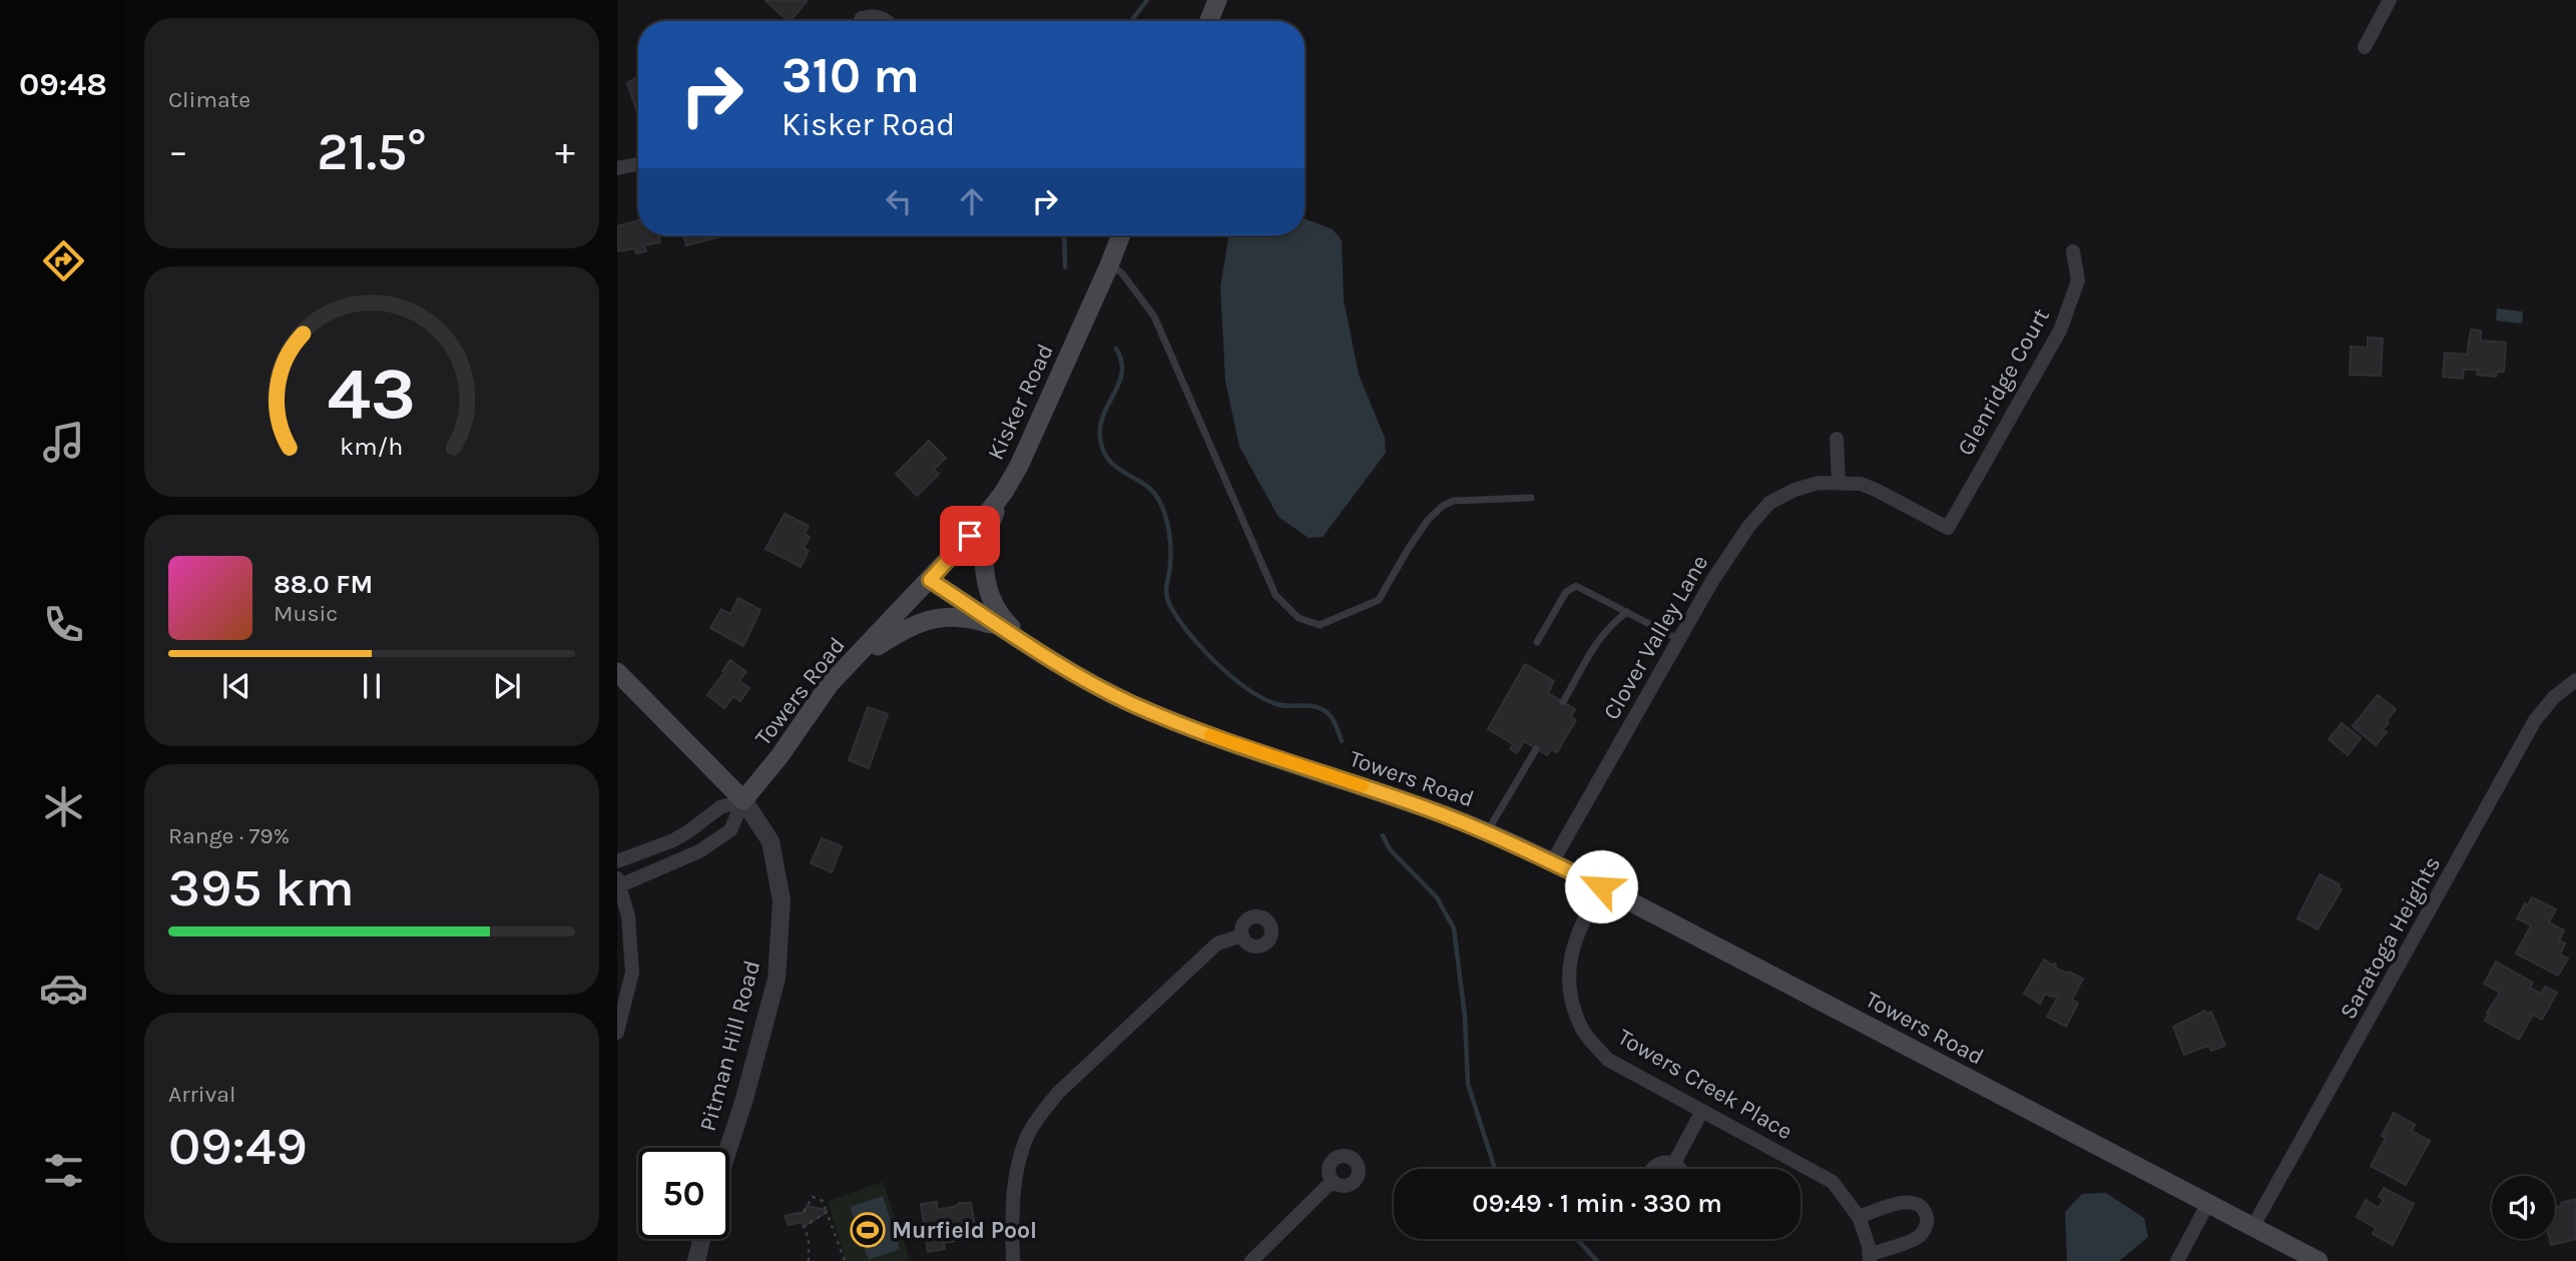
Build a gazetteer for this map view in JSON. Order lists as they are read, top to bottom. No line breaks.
{"streets":{"main road":["Kisker Road","Towers Road","Pitman Hill Road"],"street":["Glenridge Court","Clover Valley Lane","Saratoga Heights","Towers Creek Place"]},"crossings":[["Glenridge Court","Clover Valley Lane"],["Kisker Road","Towers Road"],["Clover Valley Lane","Towers Road"],["Towers Road","Saratoga Heights"],["Towers Road","Pitman Hill Road"],["Towers Road","Towers Creek Place"]],"places":{"sports":["Murfield Pool"]},"page":{"tabs":"09:48","tile":["Climate",["Range · 79%","395 km"],["Arrival","09:49"]],"turn":["310 m","Kisker Road"],"heat":["−","21.5°","+"],"song":["88.0 FM","Music"],"limit":"50","trip":"09:49 · 1 min · 330 m","gauge":["43","km/h"]}}
